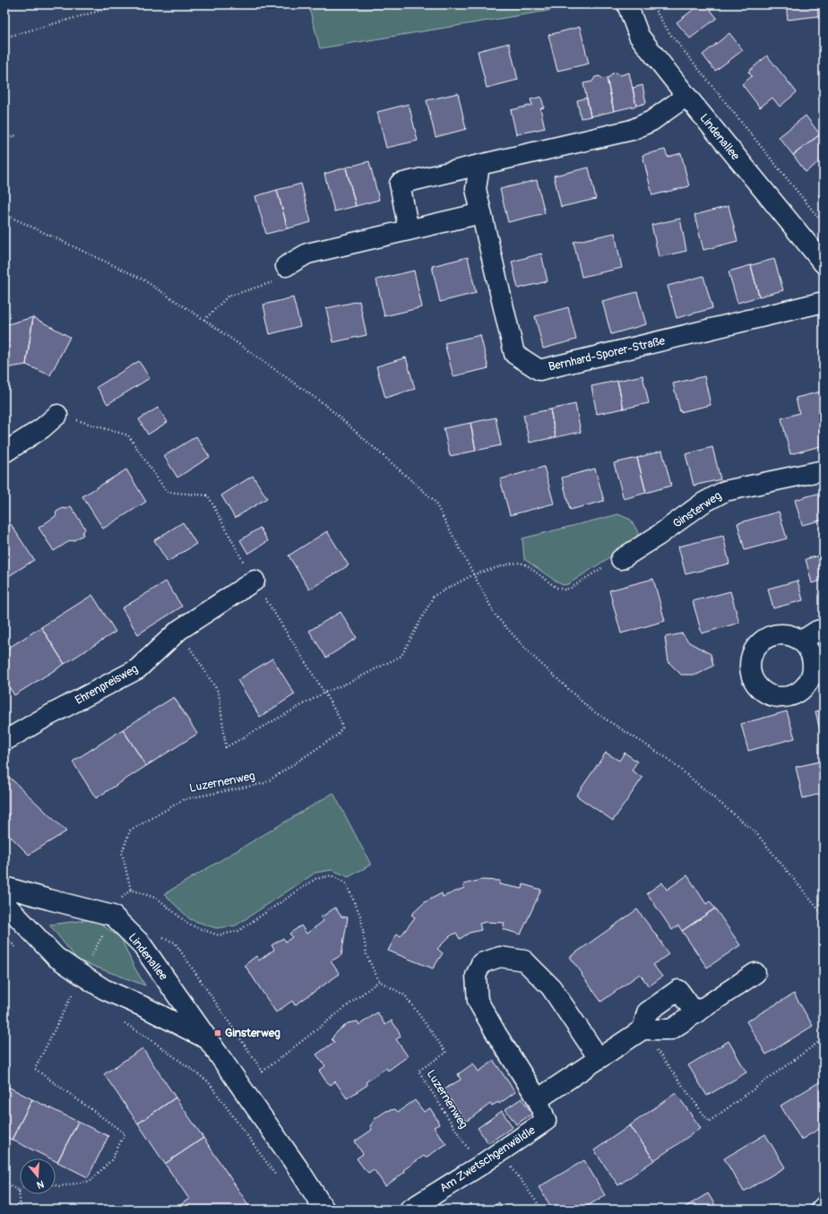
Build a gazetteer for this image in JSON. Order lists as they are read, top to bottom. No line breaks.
{"streets":{"street":["Lindenallee","Bernhard-Sporer-Straße","Ginsterweg","Ehrenpreisweg","Am Zwetschgenwäldle"],"path":["Luzernenweg"]},"crossings":[["Ehrenpreisweg","Luzernenweg"],["Luzernenweg","Am Zwetschgenwäldle"]],"places":{"transit":["Ginsterweg"]},"north":"bottom"}
